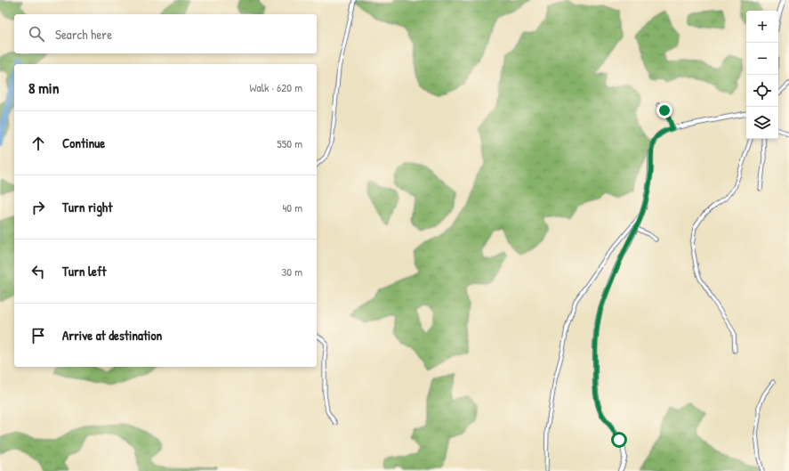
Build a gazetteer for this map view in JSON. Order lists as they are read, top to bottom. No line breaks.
{"page":{"map_buttons":["+","−"],"search":"Search here","heading":["8 min","Walk · 620 m"],"list":[["Continue","550 m"],["Turn right","40 m"],["Turn left","30 m"],"Arrive at destination"]}}
